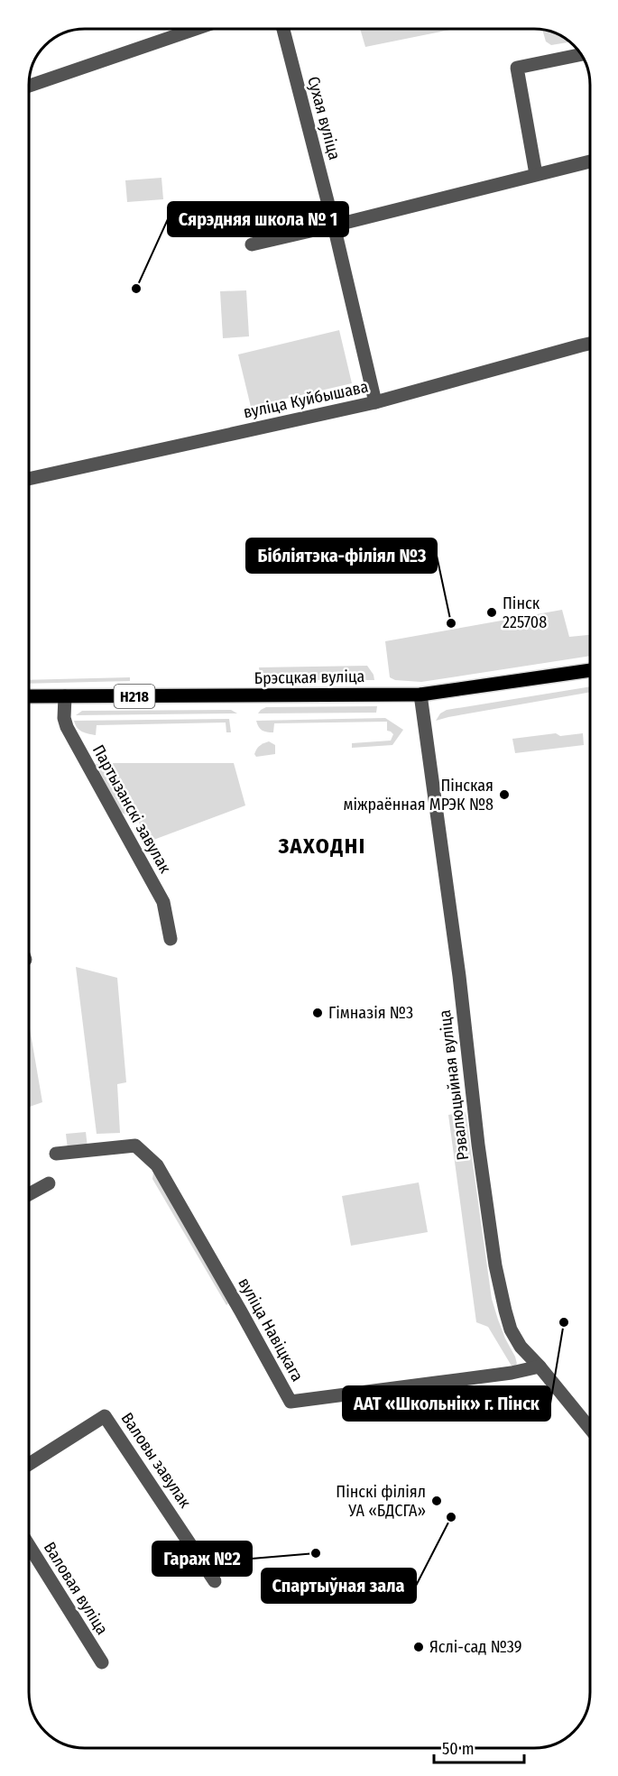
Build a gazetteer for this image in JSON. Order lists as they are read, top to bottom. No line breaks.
{"streets":{"main road":["Брэсцкая вуліца","Н218"],"street":["Сухая вуліца","вуліца Куйбышава","Партызанскі завулак","Рэвалюцыйная вуліца","вуліца Навіцкага","Валовы завулак","Валовая вуліца"]},"crossings":[["Сухая вуліца","вуліца Куйбышава"],["Брэсцкая вуліца","Партызанскі завулак"],["Брэсцкая вуліца","Рэвалюцыйная вуліца"],["Рэвалюцыйная вуліца","вуліца Навіцкага"]],"districts":["ЗАХОДНІ"],"places":["Сярэдняя школа № 1","Пінск 225708","Бібліятэка-філіял №3","Пінская міжраённая МРЭК №8","Гімназія №3","ААТ «Школьнік» г. Пінск","Пінскі філіял УА «БДСГА»","Спартыўная зала","Гараж №2","Яслі-сад №39"],"scale_bar":"50 m"}
